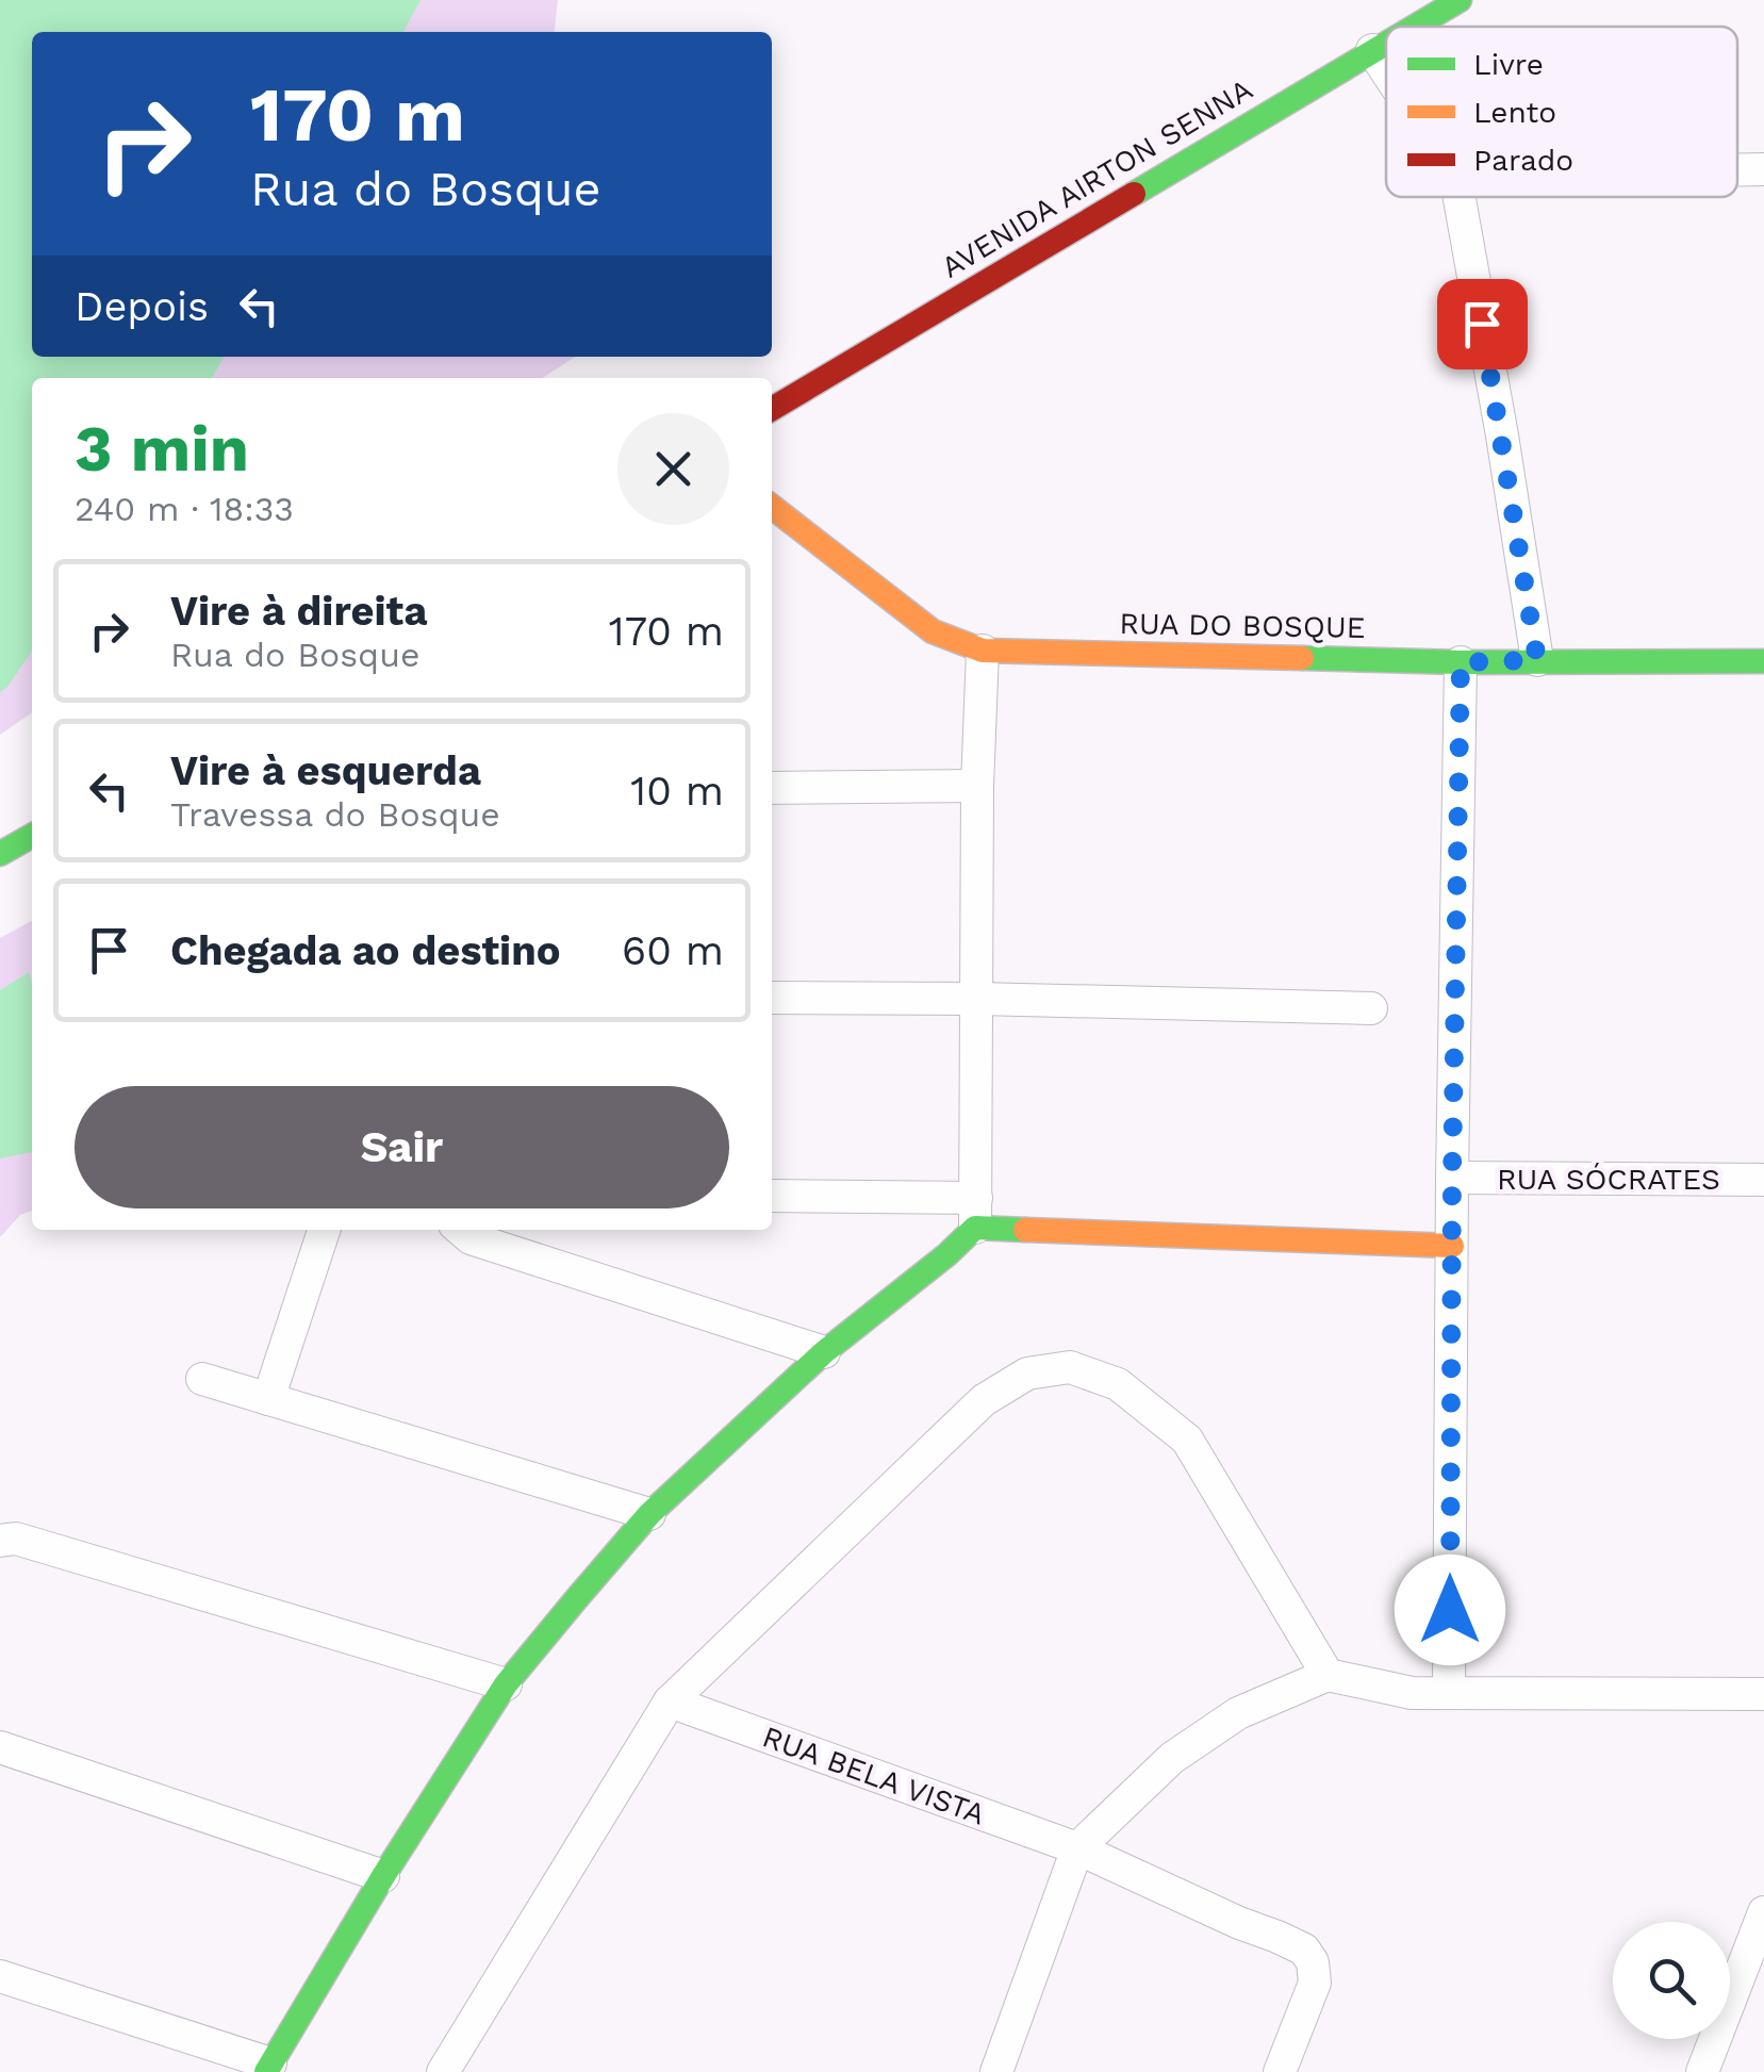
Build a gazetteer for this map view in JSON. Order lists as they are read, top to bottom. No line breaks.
{"streets":{"street":["AVENIDA AIRTON SENNA","RUA DO BOSQUE","RUA SÓCRATES","RUA BELA VISTA"]},"legend":["Livre","Lento","Parado"],"page":{"turn":["170 m","Rua do Bosque"],"then":"Depois","heading":["3 min","240 m · 18:33"],"list":[{"name":"Vire à direita","note":"Rua do Bosque","value":"170 m"},{"name":"Vire à esquerda","note":"Travessa do Bosque","value":"10 m"},{"name":"Chegada ao destino","value":"60 m"}],"buttons":"Sair"}}
